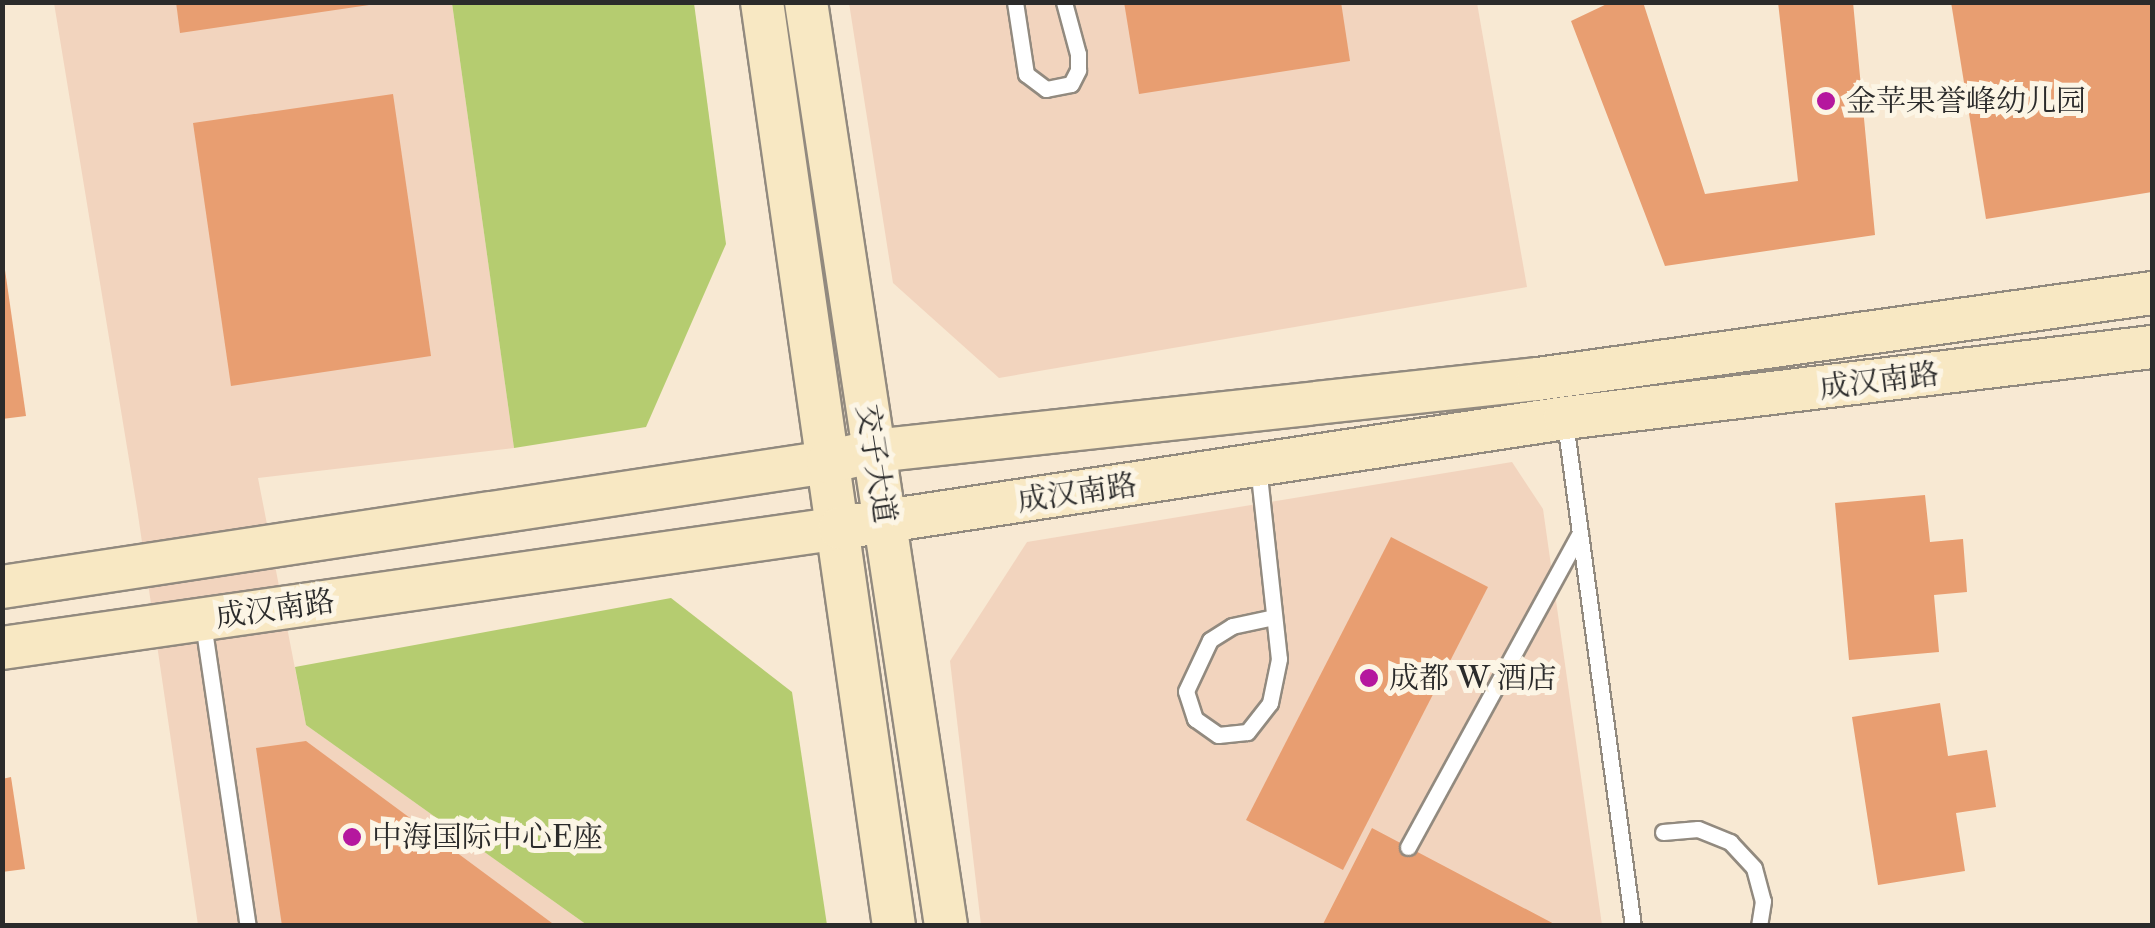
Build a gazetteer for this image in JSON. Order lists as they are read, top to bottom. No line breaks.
{"streets":{"main road":["成汉南路","交子大道"]},"crossings":[["成汉南路","交子大道"]],"places":["金苹果誉峰幼儿园","成都 W 酒店","中海国际中心E座"]}
